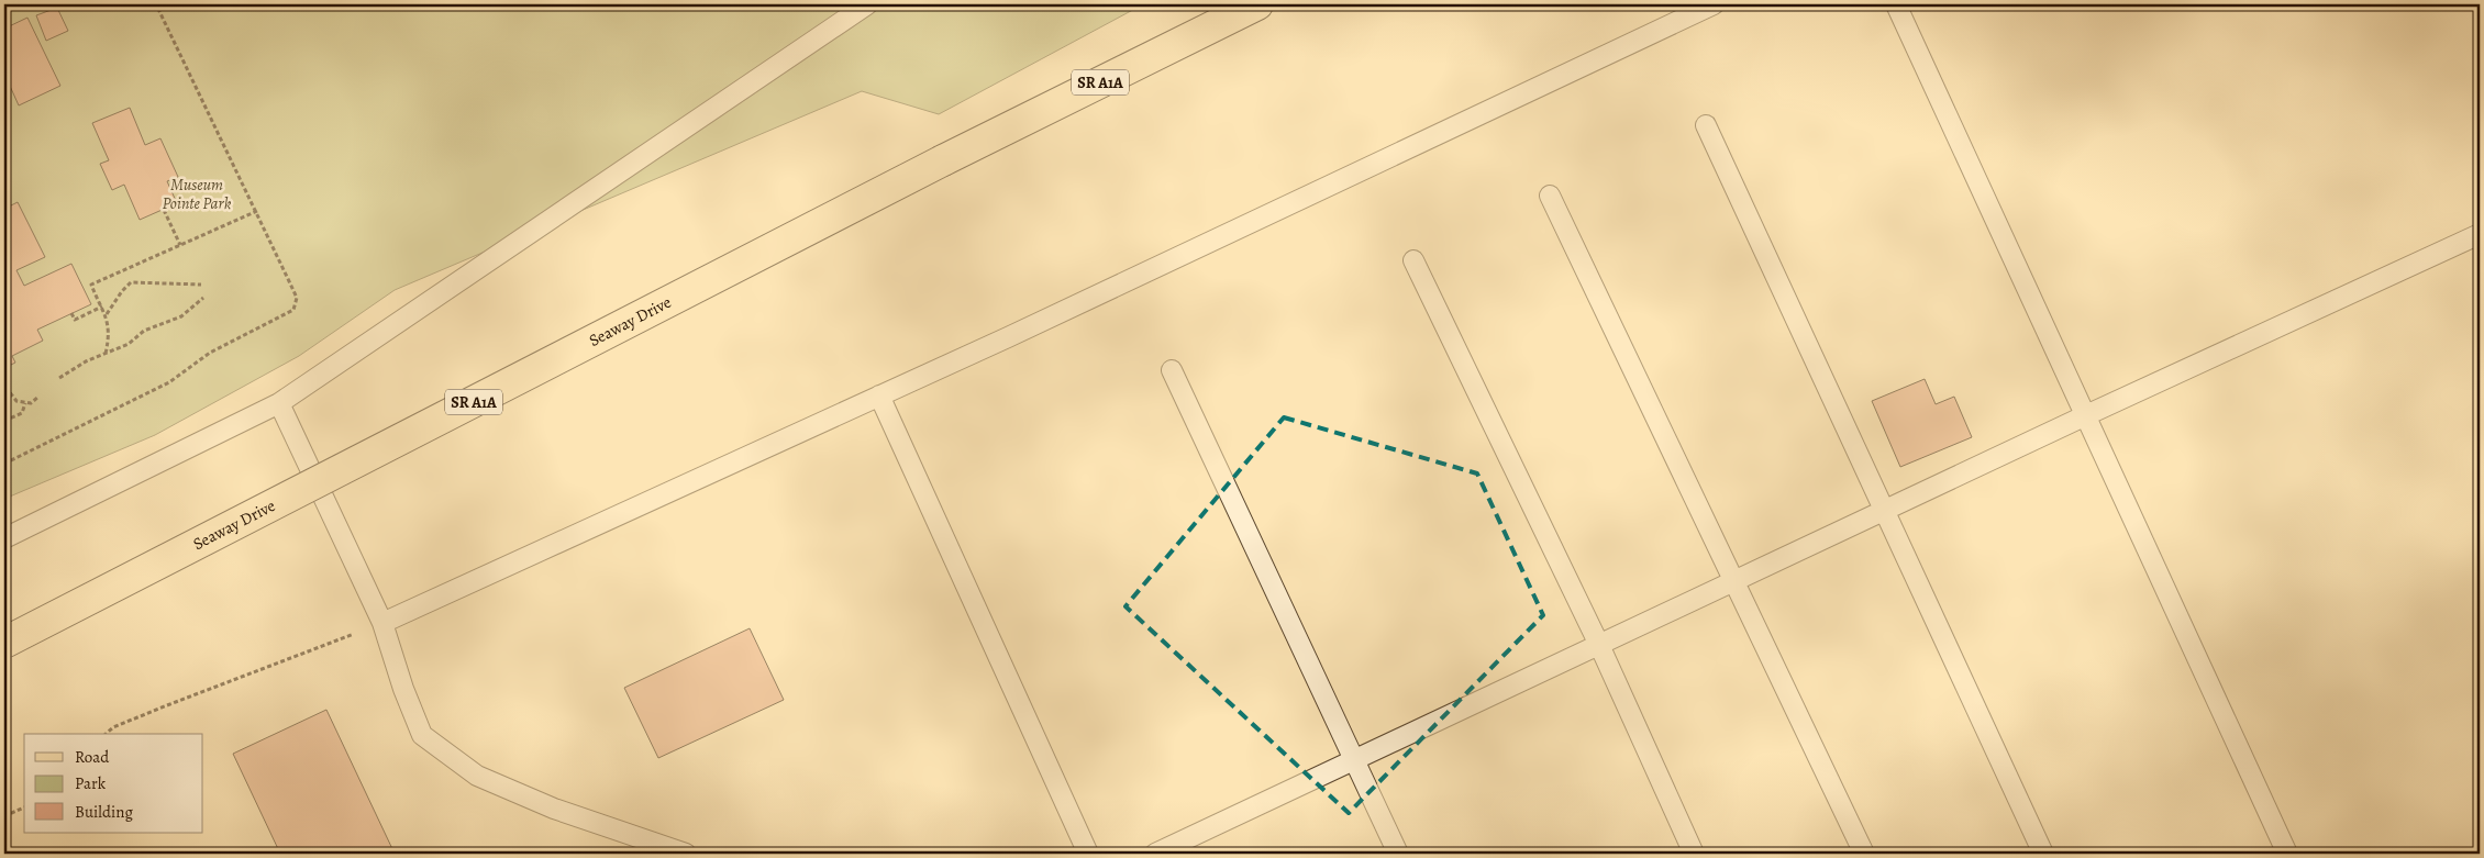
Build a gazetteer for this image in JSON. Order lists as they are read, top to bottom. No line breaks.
{"streets":{"main road":["SR A1A","Seaway Drive"]},"parks":["Museum Pointe Park"],"legend":["Road","Park","Building"]}
